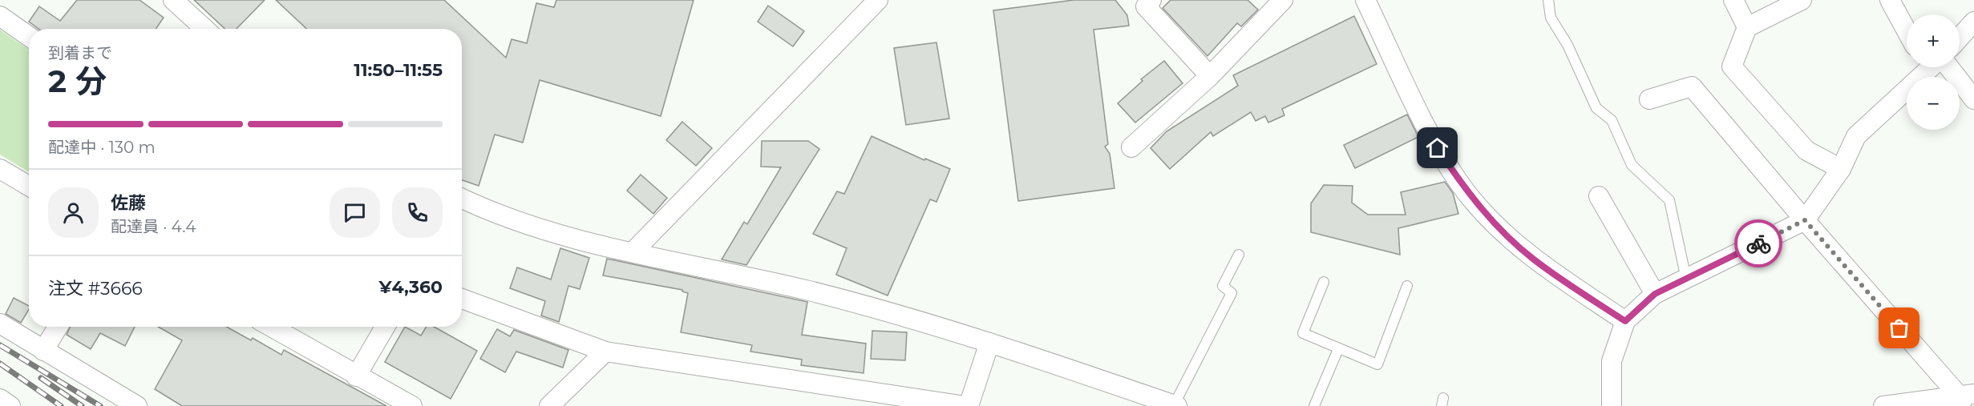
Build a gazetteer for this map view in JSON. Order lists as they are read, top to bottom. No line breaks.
{"page":{"map_buttons":["+","−"],"heading":["2 分","到着まで","11:50–11:55"],"panel":["佐藤","配達員 · 4.4","注文 #3666","¥4,360"],"bar":"配達中 · 130 m"}}
